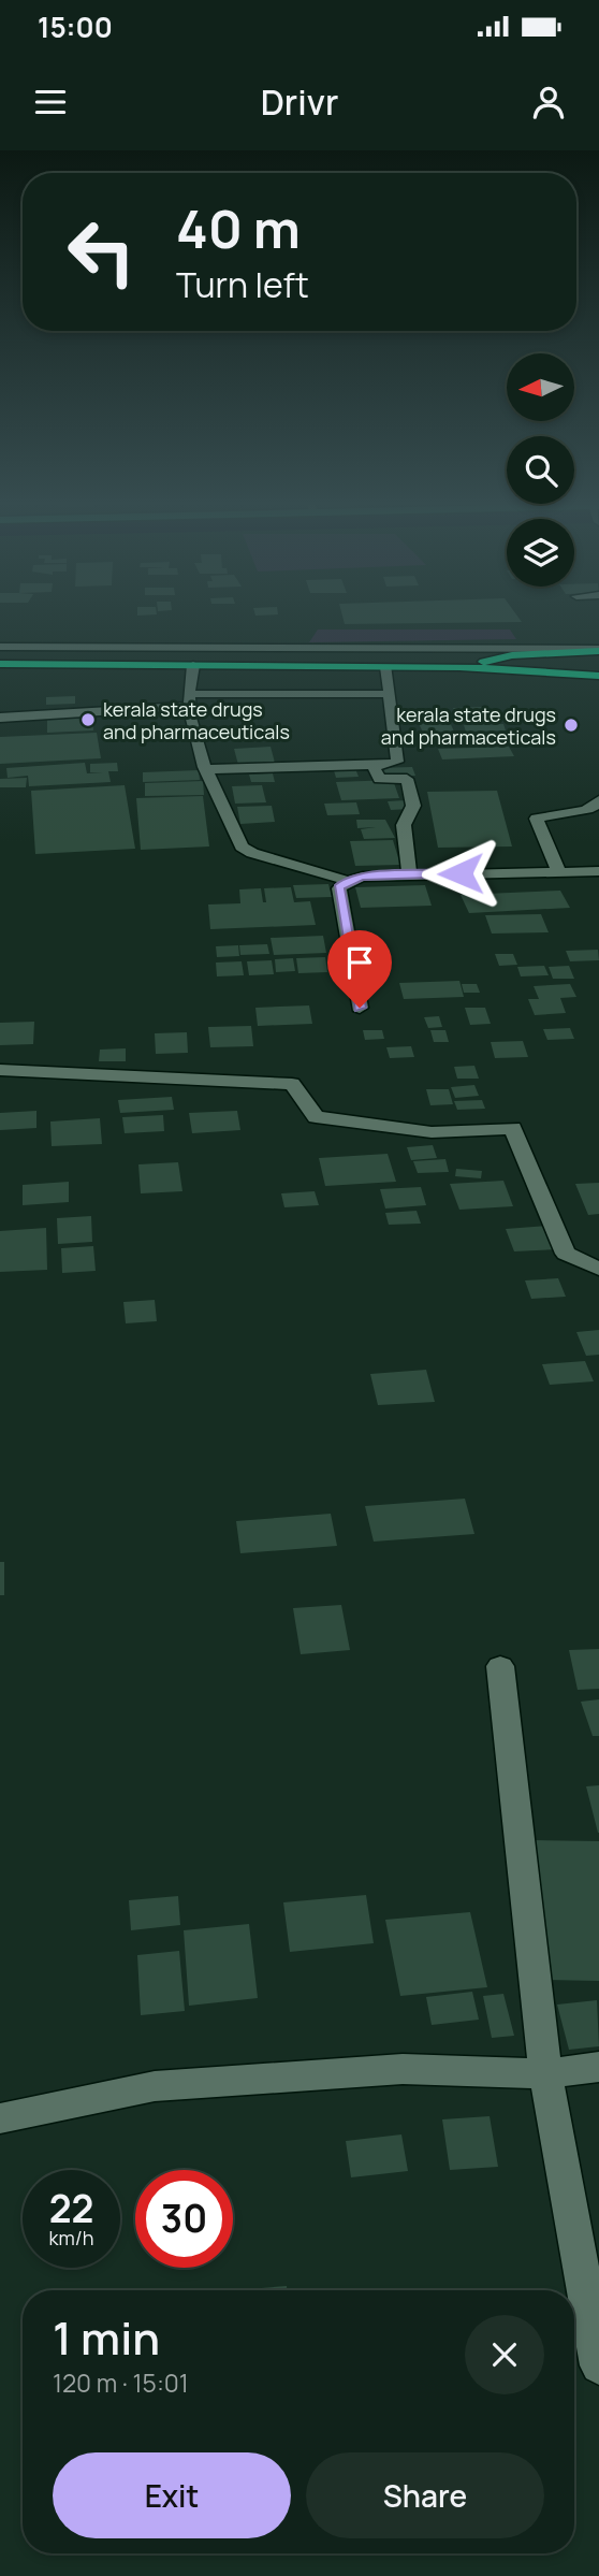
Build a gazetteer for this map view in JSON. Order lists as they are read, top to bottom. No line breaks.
{"places":["kerala state drugs and pharmaceuticals","kerala state drugs and pharmaceticals"],"north":"left","page":{"status":"15:00","header":"Drivr","turn":["40 m","Turn left"],"speed":"22 km/h","limit":"30","heading":["1 min","120 m · 15:01"],"buttons":["Exit","Share"]}}
